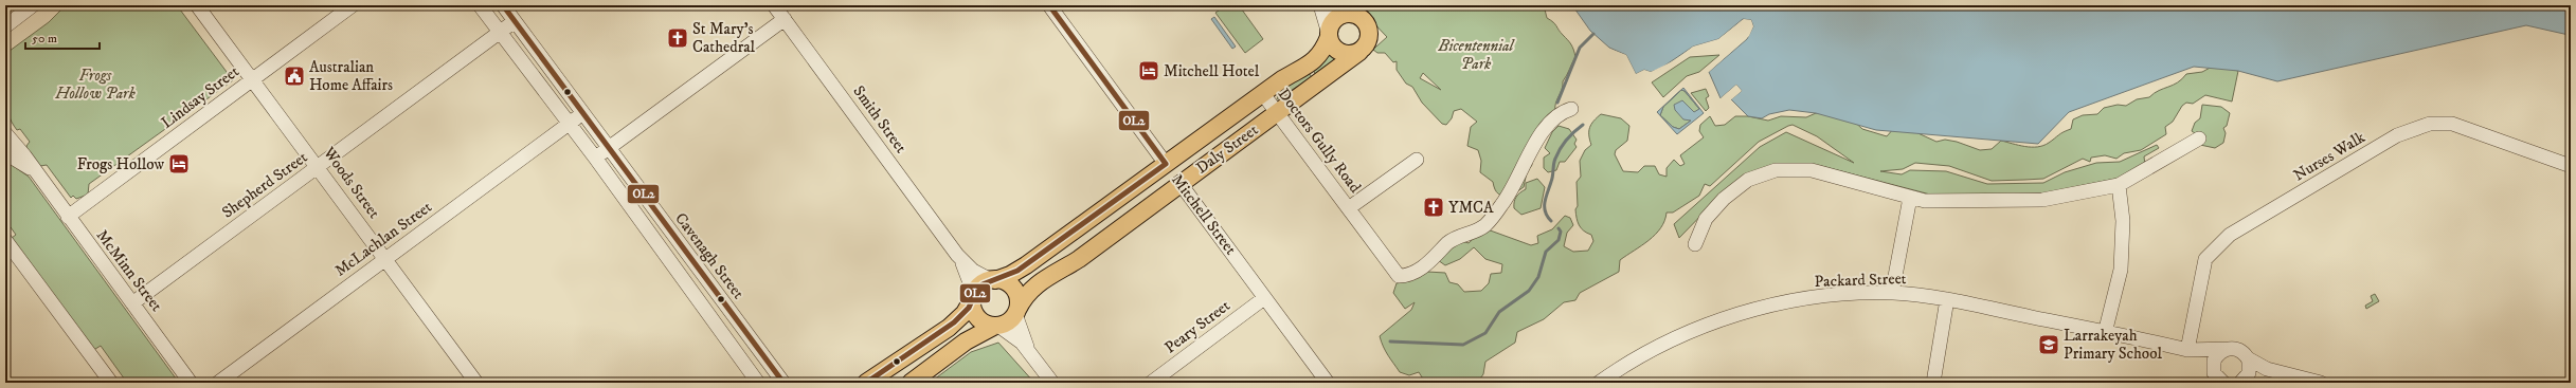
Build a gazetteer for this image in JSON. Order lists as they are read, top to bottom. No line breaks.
{"streets":{"main road":["Daly Street","Mitchell Street"],"street":["Lindsay Street","Smith Street","Doctors Gully Road","Nurses Walk","Woods Street","Shepherd Street","McLachlan Street","Cavenagh Street","McMinn Street","Packard Street","Peary Street"]},"crossings":[["Lindsay Street","Woods Street"],["Lindsay Street","McMinn Street"],["Smith Street","Daly Street"],["Doctors Gully Road","Daly Street"],["Daly Street","Mitchell Street"],["Nurses Walk","Packard Street"],["Woods Street","Shepherd Street"],["Woods Street","McLachlan Street"],["Shepherd Street","McMinn Street"],["Mitchell Street","Peary Street"]],"parks":["Bicentennial Park","Frogs Hollow Park"],"places":{"church":["St Mary's Cathedral","YMCA"],"hotel":["Mitchell Hotel","Frogs Hollow"],"public building":["Australian Home Affairs"],"school or university":["Larrakeyah Primary School"]},"lines":["transit line OL2"],"scale_bar":"50 m"}
